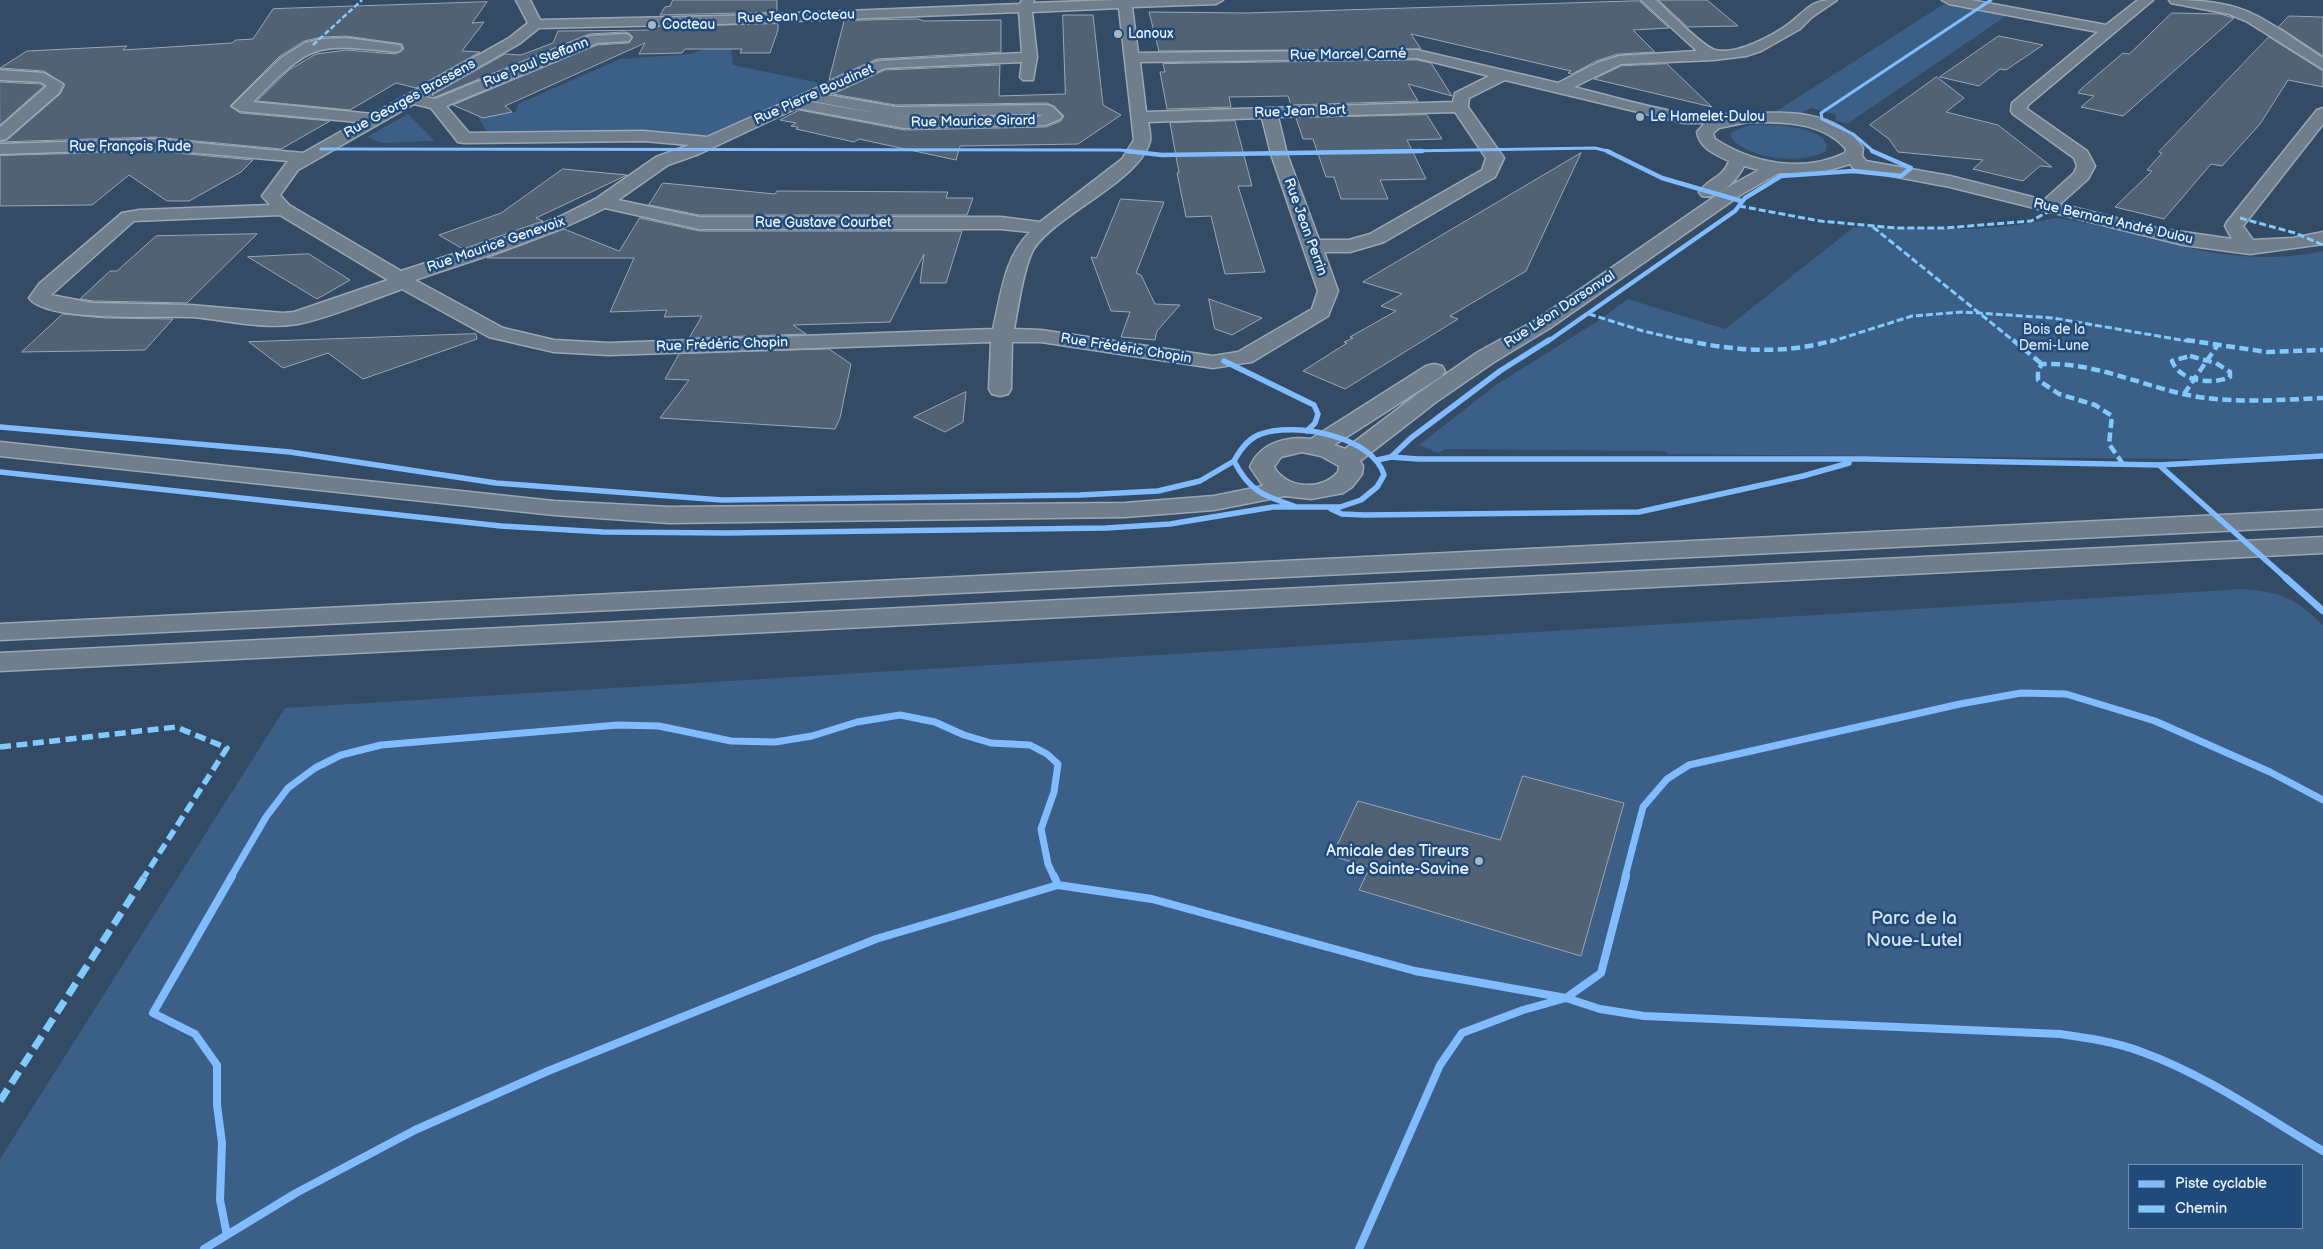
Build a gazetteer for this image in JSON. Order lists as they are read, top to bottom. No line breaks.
{"streets":{"main road":["Rue Jean Cocteau","Rue Marcel Carné","Rue Paul Steffann","Rue Pierre Boudinet","Rue Georges Brassens","Rue Jean Bart","Rue Maurice Girard","Rue François Rude","Rue Bernard André Dulou","Rue Gustave Courbet","Rue Jean Perrin","Rue Maurice Genevoix","Rue Léon Darsonval","Rue Frédéric Chopin"]},"crossings":[["Rue Jean Cocteau","Rue Georges Brassens"],["Rue Marcel Carné","Rue Bernard André Dulou"],["Rue Pierre Boudinet","Rue Maurice Girard"],["Rue Pierre Boudinet","Rue Maurice Genevoix"],["Rue Georges Brassens","Rue François Rude"],["Rue Georges Brassens","Rue Maurice Genevoix"],["Rue Georges Brassens","Rue Frédéric Chopin"],["Rue Jean Bart","Rue Jean Perrin"],["Rue Gustave Courbet","Rue Maurice Genevoix"],["Rue Jean Perrin","Rue Frédéric Chopin"],["Rue Maurice Genevoix","Rue Frédéric Chopin"]],"parks":["Bois de la Demi-Lune","Parc de la Noue-Lutel"],"places":["Cocteau","Lanoux","Le Hamelet-Dulou","Amicale des Tireurs de Sainte-Savine"],"legend":["Piste cyclable","Chemin"]}
